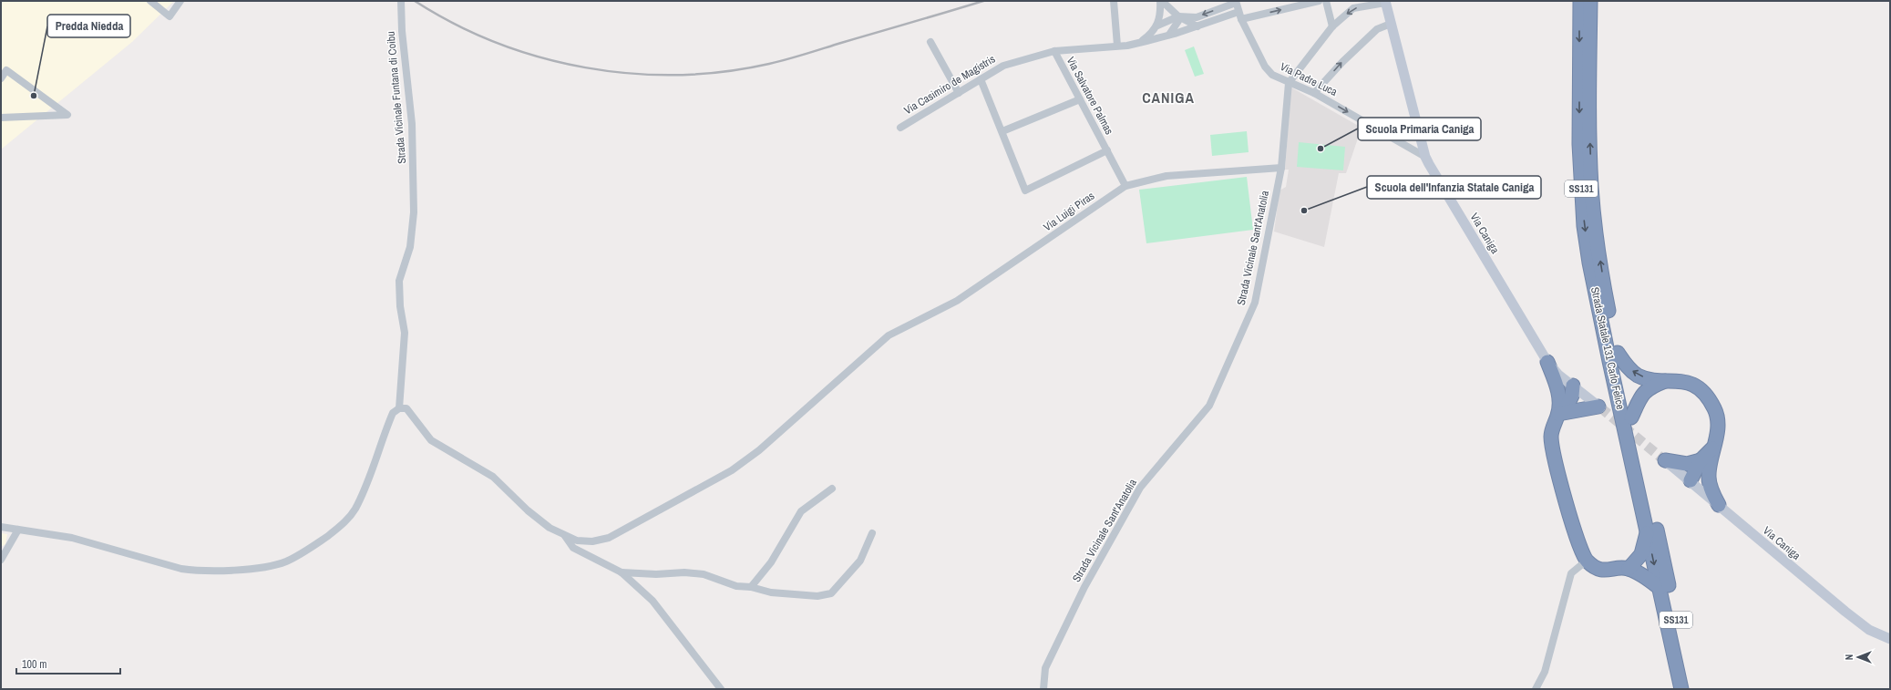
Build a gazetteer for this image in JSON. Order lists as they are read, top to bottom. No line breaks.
{"streets":{"highway":["SS131","Strada Statale 131 Carlo Felice"],"street":["Via Padre Luca","Via Casimiro de Magistris","Via Salvatore Palmas","Strada Vicinale Funtana di Coibu","Via Luigi Piras","Via Caniga","Strada Vicinale Sant'Anatolia"]},"crossings":[["Via Padre Luca","Via Casimiro de Magistris"],["Via Padre Luca","Via Caniga"],["Via Padre Luca","Strada Vicinale Sant'Anatolia"],["Via Casimiro de Magistris","Via Salvatore Palmas"],["Via Salvatore Palmas","Via Luigi Piras"],["Via Luigi Piras","Strada Vicinale Sant'Anatolia"]],"one_way":["Via Padre Luca"],"districts":["CANIGA"],"places":["Predda Niedda","Scuola Primaria Caniga","Scuola dell'Infanzia Statale Caniga"],"scale_bar":"100 m","north":"left"}
